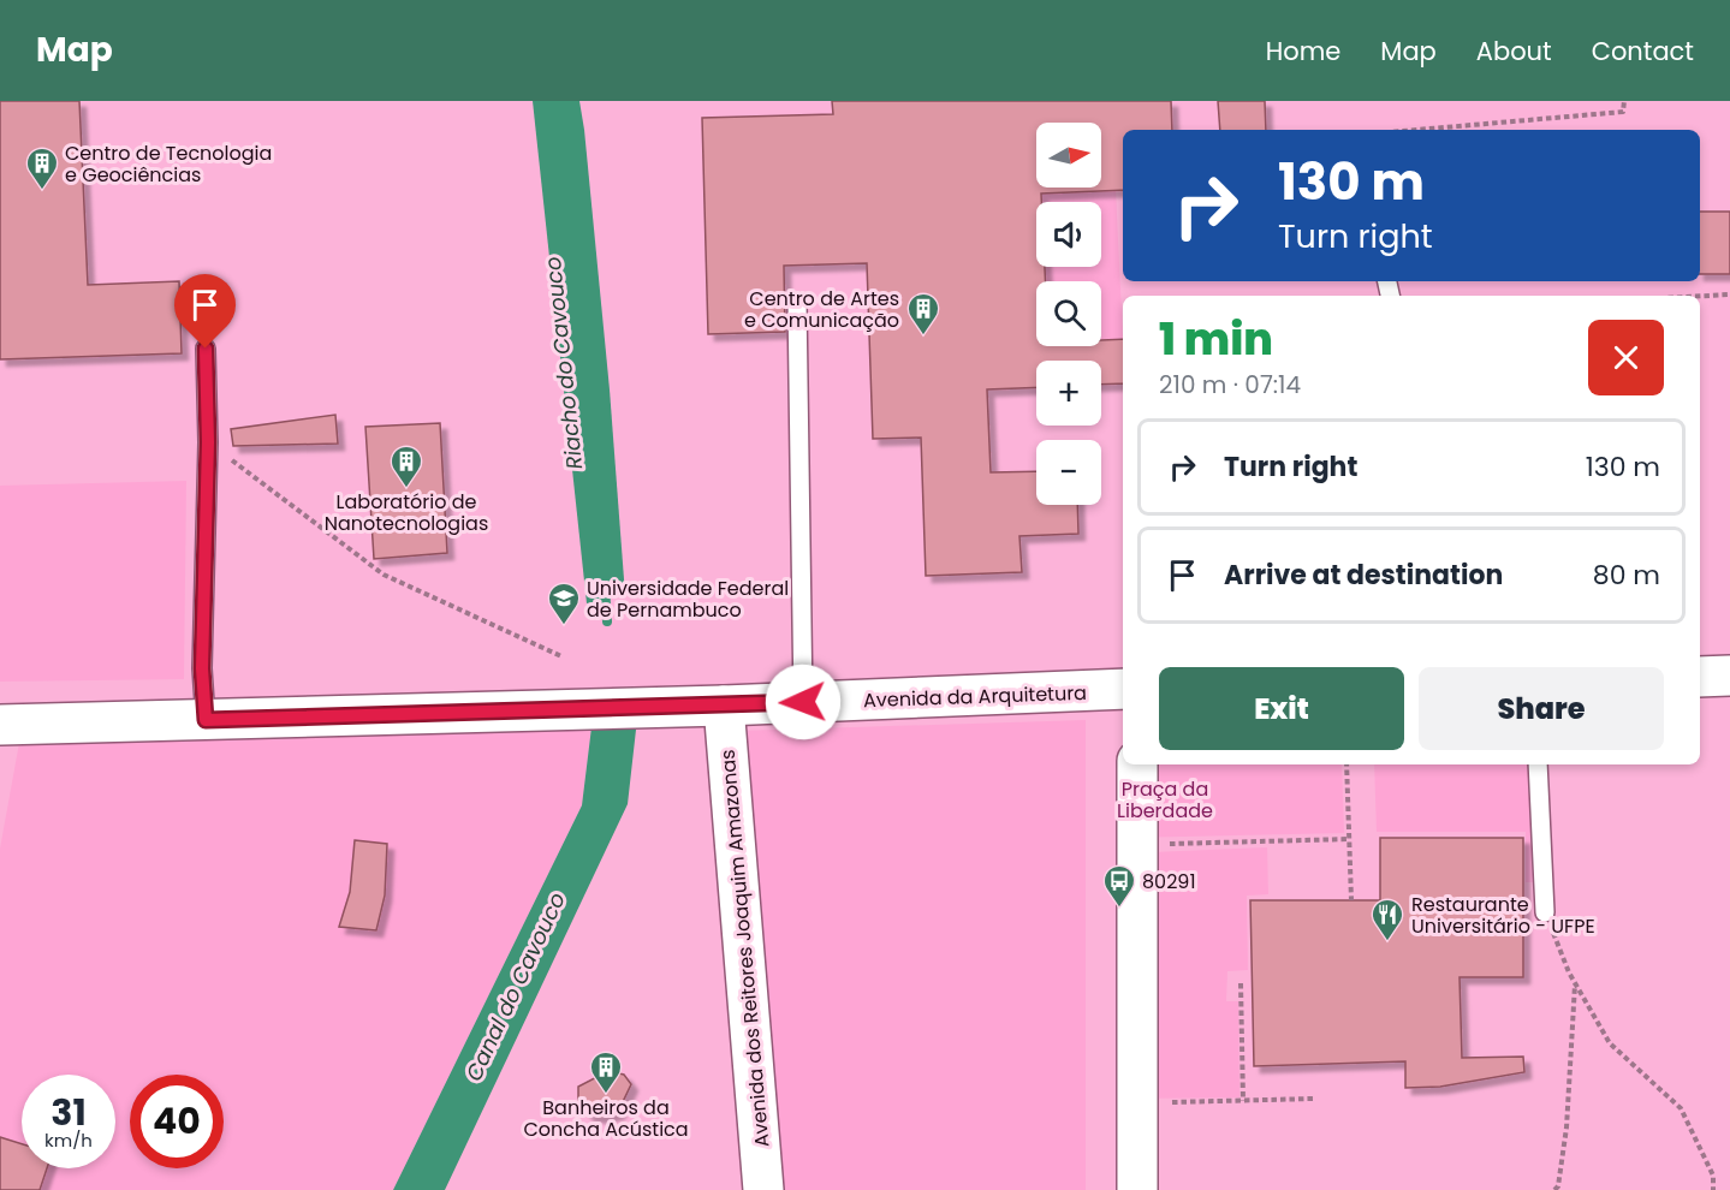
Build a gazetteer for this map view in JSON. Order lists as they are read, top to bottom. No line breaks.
{"streets":{"street":["Avenida da Arquitetura","Avenida dos Reitores Joaquim Amazonas"]},"crossings":[["Avenida da Arquitetura","Avenida dos Reitores Joaquim Amazonas"]],"water":["Riacho do Cavouco","Canal do Cavouco"],"parks":["Praça da Liberdade"],"places":{"building":["Centro de Tecnologia e Geociências","Centro de Artes e Comunicação","Laboratório de Nanotecnologias","Banheiros da Concha Acústica"],"school or university":["Universidade Federal de Pernambuco"],"bus stop":["80291"],"restaurant":["Restaurante Universitário - UFPE"]},"north":"right","page":{"header":"Map","nav":["Home","Map","About","Contact"],"map_buttons":["+","−"],"turn":["130 m","Turn right"],"heading":["1 min","210 m · 07:14"],"list":[{"name":"Turn right","value":"130 m"},{"name":"Arrive at destination","value":"80 m"}],"buttons":["Exit","Share"],"speed":"31 km/h","limit":"40"}}
